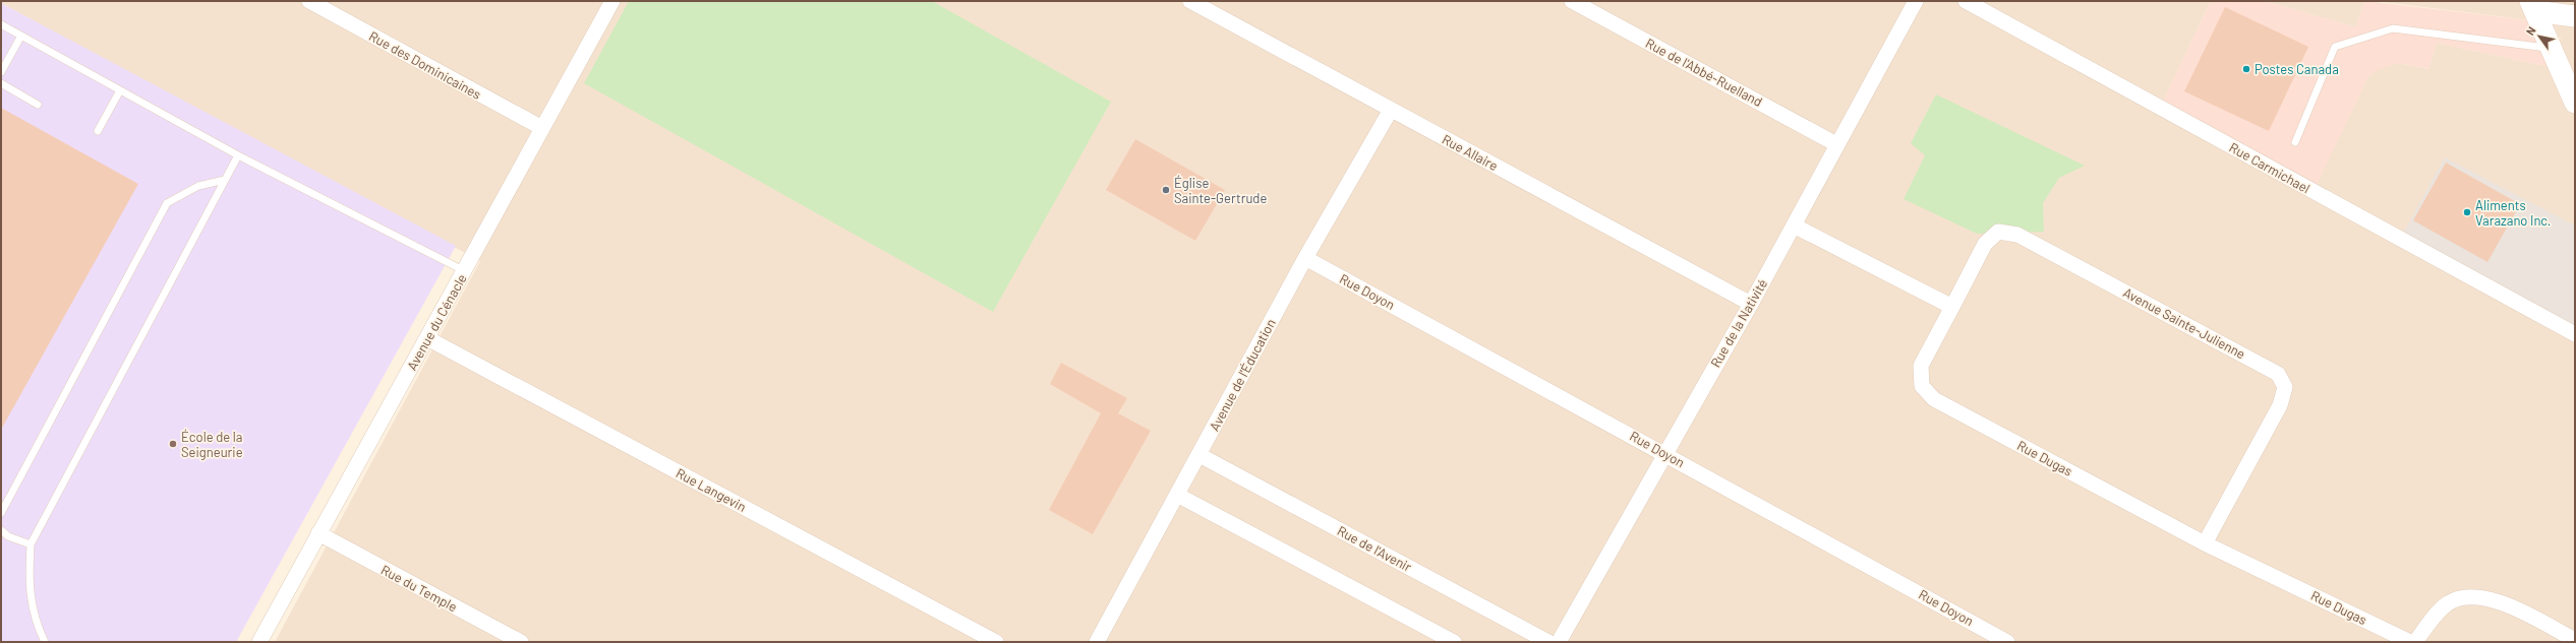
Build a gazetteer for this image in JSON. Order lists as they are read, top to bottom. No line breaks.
{"streets":{"street":["Rue des Dominicaines","Rue de l'Abbé-Ruelland","Rue Allaire","Rue Carmichael","Rue Doyon","Avenue du Cénacle","Rue de la Nativité","Avenue Sainte-Julienne","Avenue de l'Éducation","Rue Dugas","Rue Langevin","Rue de l'Avenir","Rue du Temple"]},"crossings":[["Rue des Dominicaines","Avenue du Cénacle"],["Rue de l'Abbé-Ruelland","Rue de la Nativité"],["Rue Allaire","Rue de la Nativité"],["Rue Allaire","Avenue de l'Éducation"],["Rue Doyon","Rue de la Nativité"],["Rue Doyon","Avenue de l'Éducation"],["Avenue du Cénacle","Rue Langevin"],["Avenue du Cénacle","Rue du Temple"],["Avenue Sainte-Julienne","Rue Dugas"],["Avenue de l'Éducation","Rue de l'Avenir"]],"places":["Postes Canada","Église Sainte-Gertrude","Aliments Varazano Inc.","École de la Seigneurie"],"north":"top left"}
